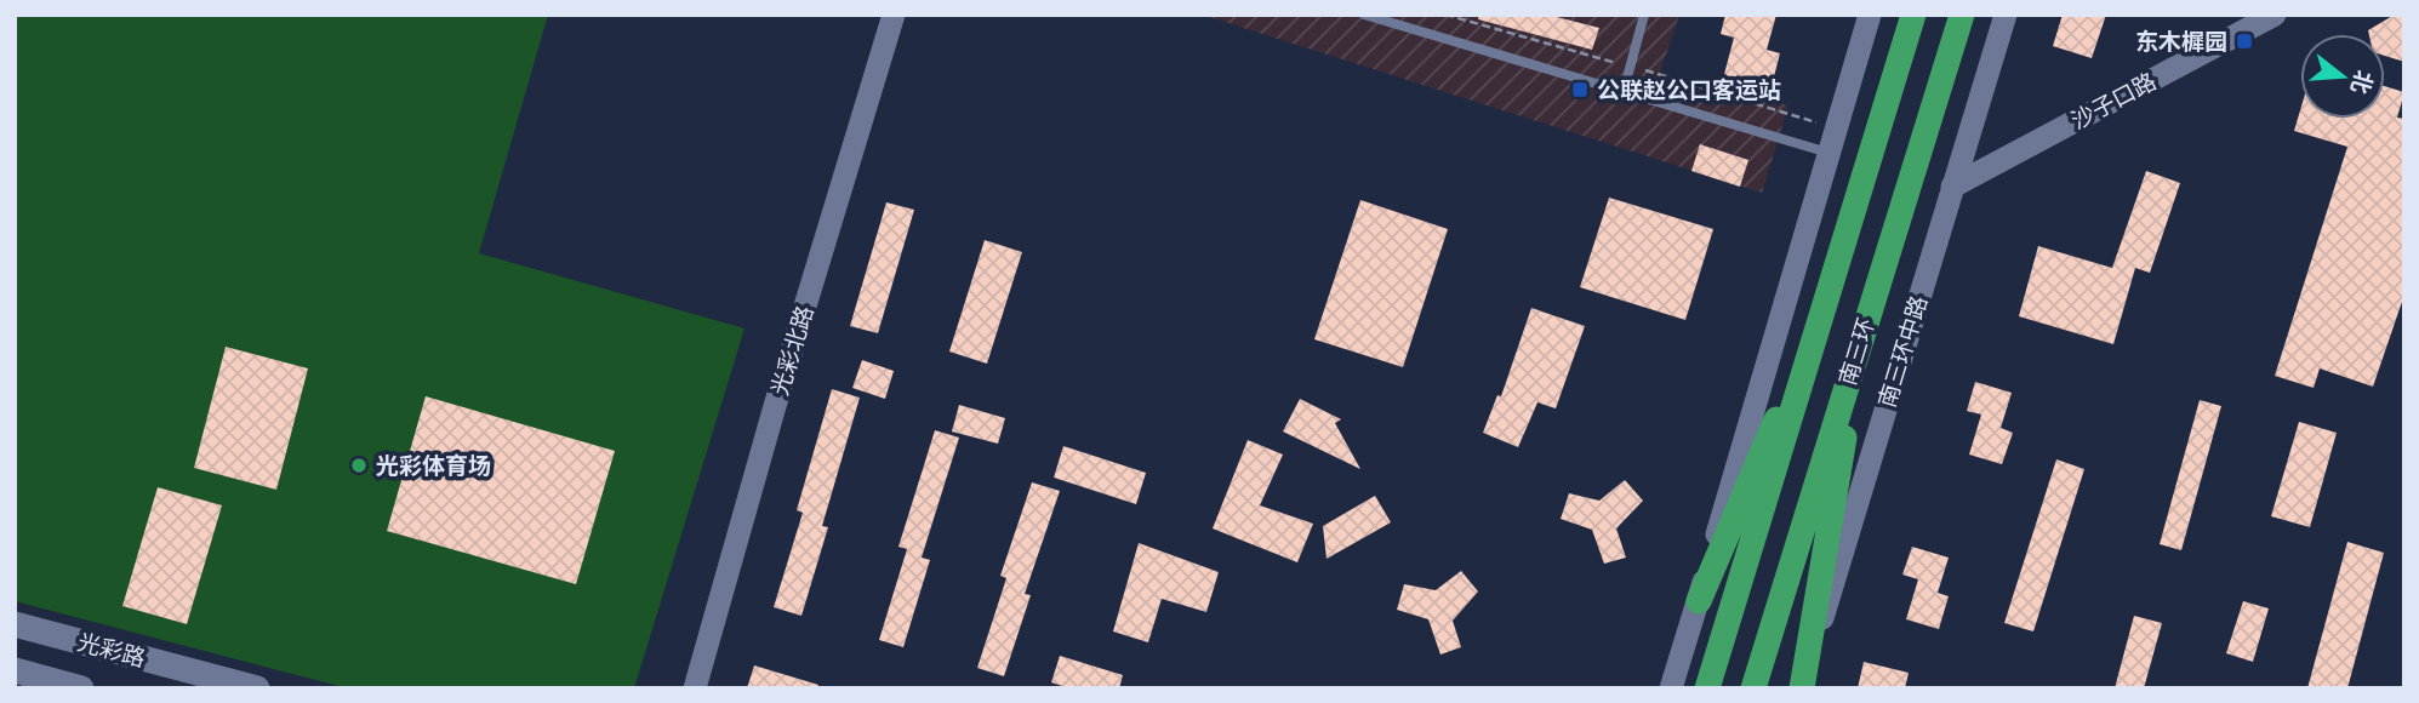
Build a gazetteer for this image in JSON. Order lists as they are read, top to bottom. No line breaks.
{"streets":{"highway":["南三环"],"main road":["光彩路"],"street":["沙子口路","光彩北路","南三环中路"]},"crossings":[["沙子口路","南三环中路"]],"places":{"transit":["东木樨园","公联赵公口客运站"],"other":["光彩体育场"]},"north":"right"}
